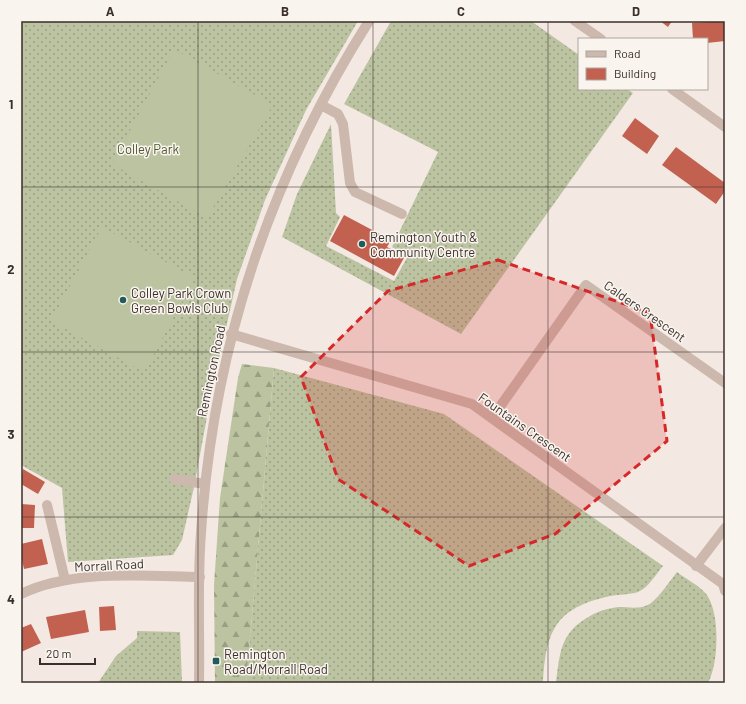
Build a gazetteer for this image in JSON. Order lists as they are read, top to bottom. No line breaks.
{"streets":{"street":["Calders Crescent","Remington Road","Fountains Crescent","Morrall Road"]},"crossings":[["Calders Crescent","Fountains Crescent"],["Remington Road","Fountains Crescent"],["Remington Road","Morrall Road"]],"parks":["Colley Park"],"places":{"other":["Remington Youth & Community Centre","Colley Park Crown Green Bowls Club"],"transit":["Remington Road/Morrall Road"]},"legend":["Road","Building"],"scale_bar":"20 m","grid":{"columns":["A","B","C","D"],"rows":["1","2","3","4"]}}
